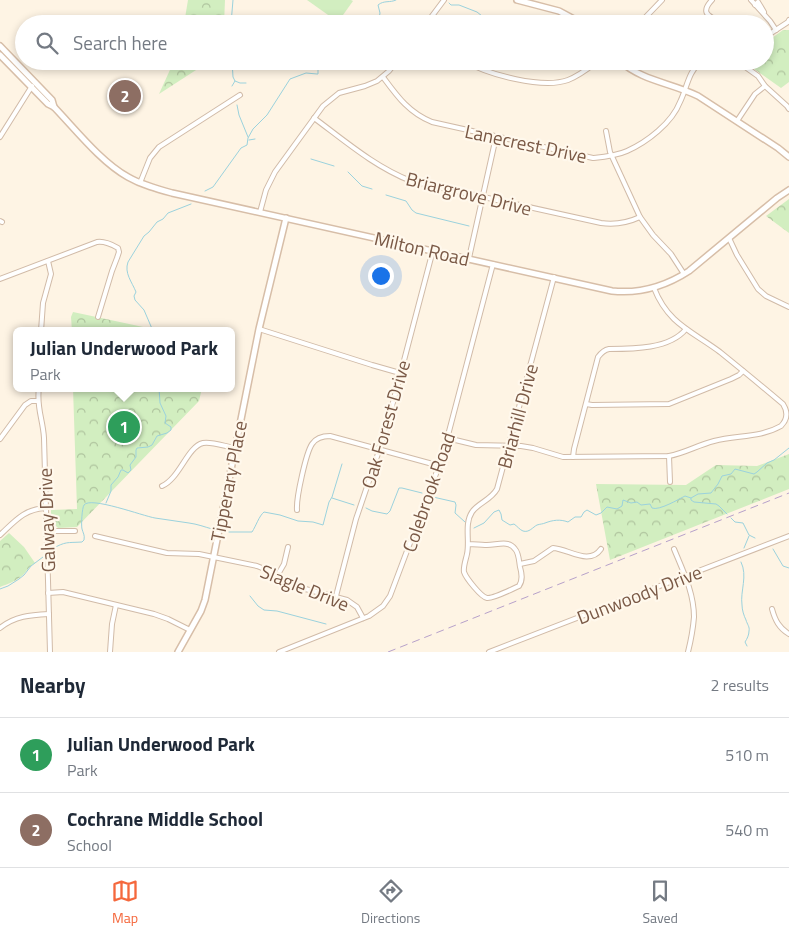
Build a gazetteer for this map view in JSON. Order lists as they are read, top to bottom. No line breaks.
{"streets":{"street":["Lanecrest Drive","Briargrove Drive","Milton Road","Briarhill Drive","Oak Forest Drive","Tipperary Place","Colebrook Road","Galway Drive","Slagle Drive","Dunwoody Drive"]},"crossings":[["Milton Road","Briarhill Drive"],["Milton Road","Oak Forest Drive"],["Milton Road","Tipperary Place"],["Milton Road","Colebrook Road"],["Oak Forest Drive","Slagle Drive"],["Tipperary Place","Slagle Drive"],["Colebrook Road","Slagle Drive"]],"page":{"search":"Search here","pins":["2","1"],"popup":["Julian Underwood Park","Park"],"heading":["Nearby","2 results"],"list":[{"mark":"1","name":"Julian Underwood Park","note":"Park","value":"510 m"},{"mark":"2","name":"Cochrane Middle School","note":"School","value":"540 m"}],"nav":["Map","Directions","Saved"]}}
